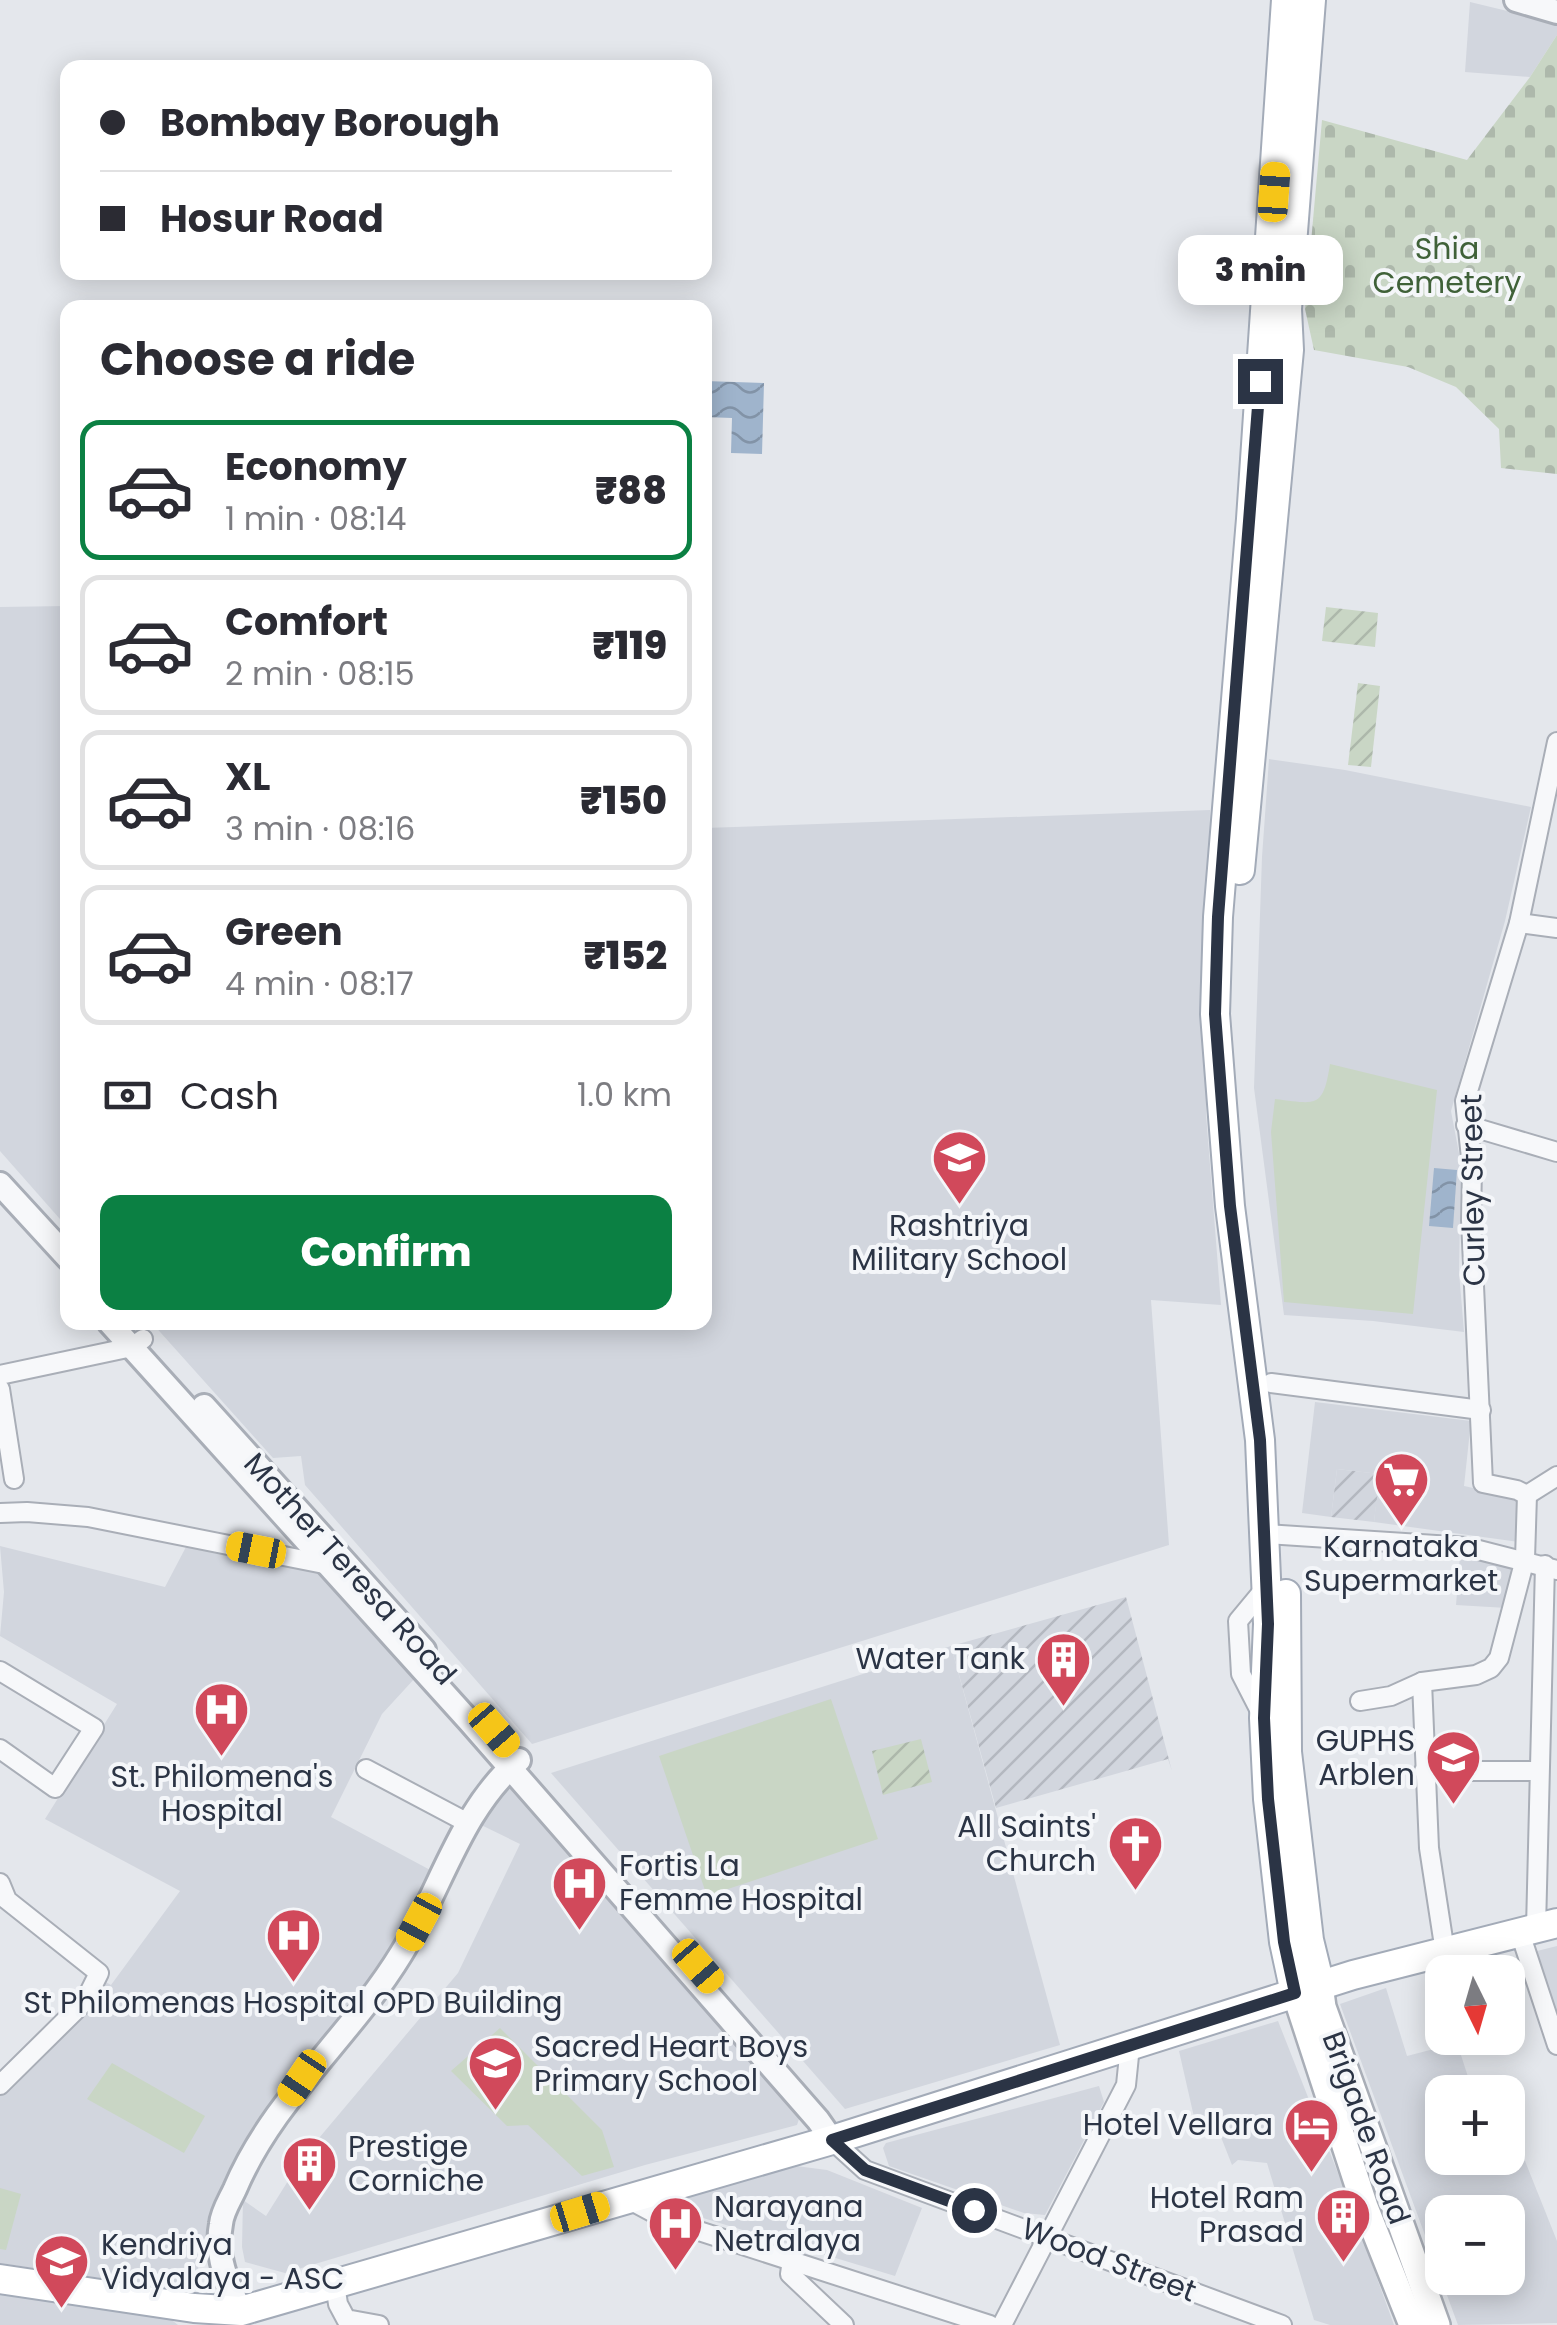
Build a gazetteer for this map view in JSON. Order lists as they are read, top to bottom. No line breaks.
{"streets":{"main road":["Brigade Road"],"street":["Curley Street","Mother Teresa Road","Wood Street"]},"crossings":[["Mother Teresa Road","Wood Street"]],"parks":["Shia Cemetery"],"places":{"school or university":["Rashtriya Military School","GUPHS Arblen","Sacred Heart Boys Primary School","Kendriya Vidyalaya - ASC"],"supermarket":["Karnataka Supermarket"],"building":["Water Tank","Prestige Corniche","Hotel Ram Prasad"],"hospital":["St. Philomena's Hospital","Fortis La Femme Hospital","St Philomenas Hospital OPD Building","Narayana Netralaya"],"church":["All Saints' Church"],"hotel":["Hotel Vellara"]},"north":"bottom","page":{"banner":["Bombay Borough","Hosur Road"],"bubble":"3 min","heading":"Choose a ride","list":[{"name":"Economy","note":"1 min · 08:14","value":"₹88"},{"name":"Comfort","note":"2 min · 08:15","value":"₹119"},{"name":"XL","note":"3 min · 08:16","value":"₹150"},{"name":"Green","note":"4 min · 08:17","value":"₹152"}],"pay":["Cash","1.0 km"],"buttons":"Confirm","map_buttons":["+","−"]}}
